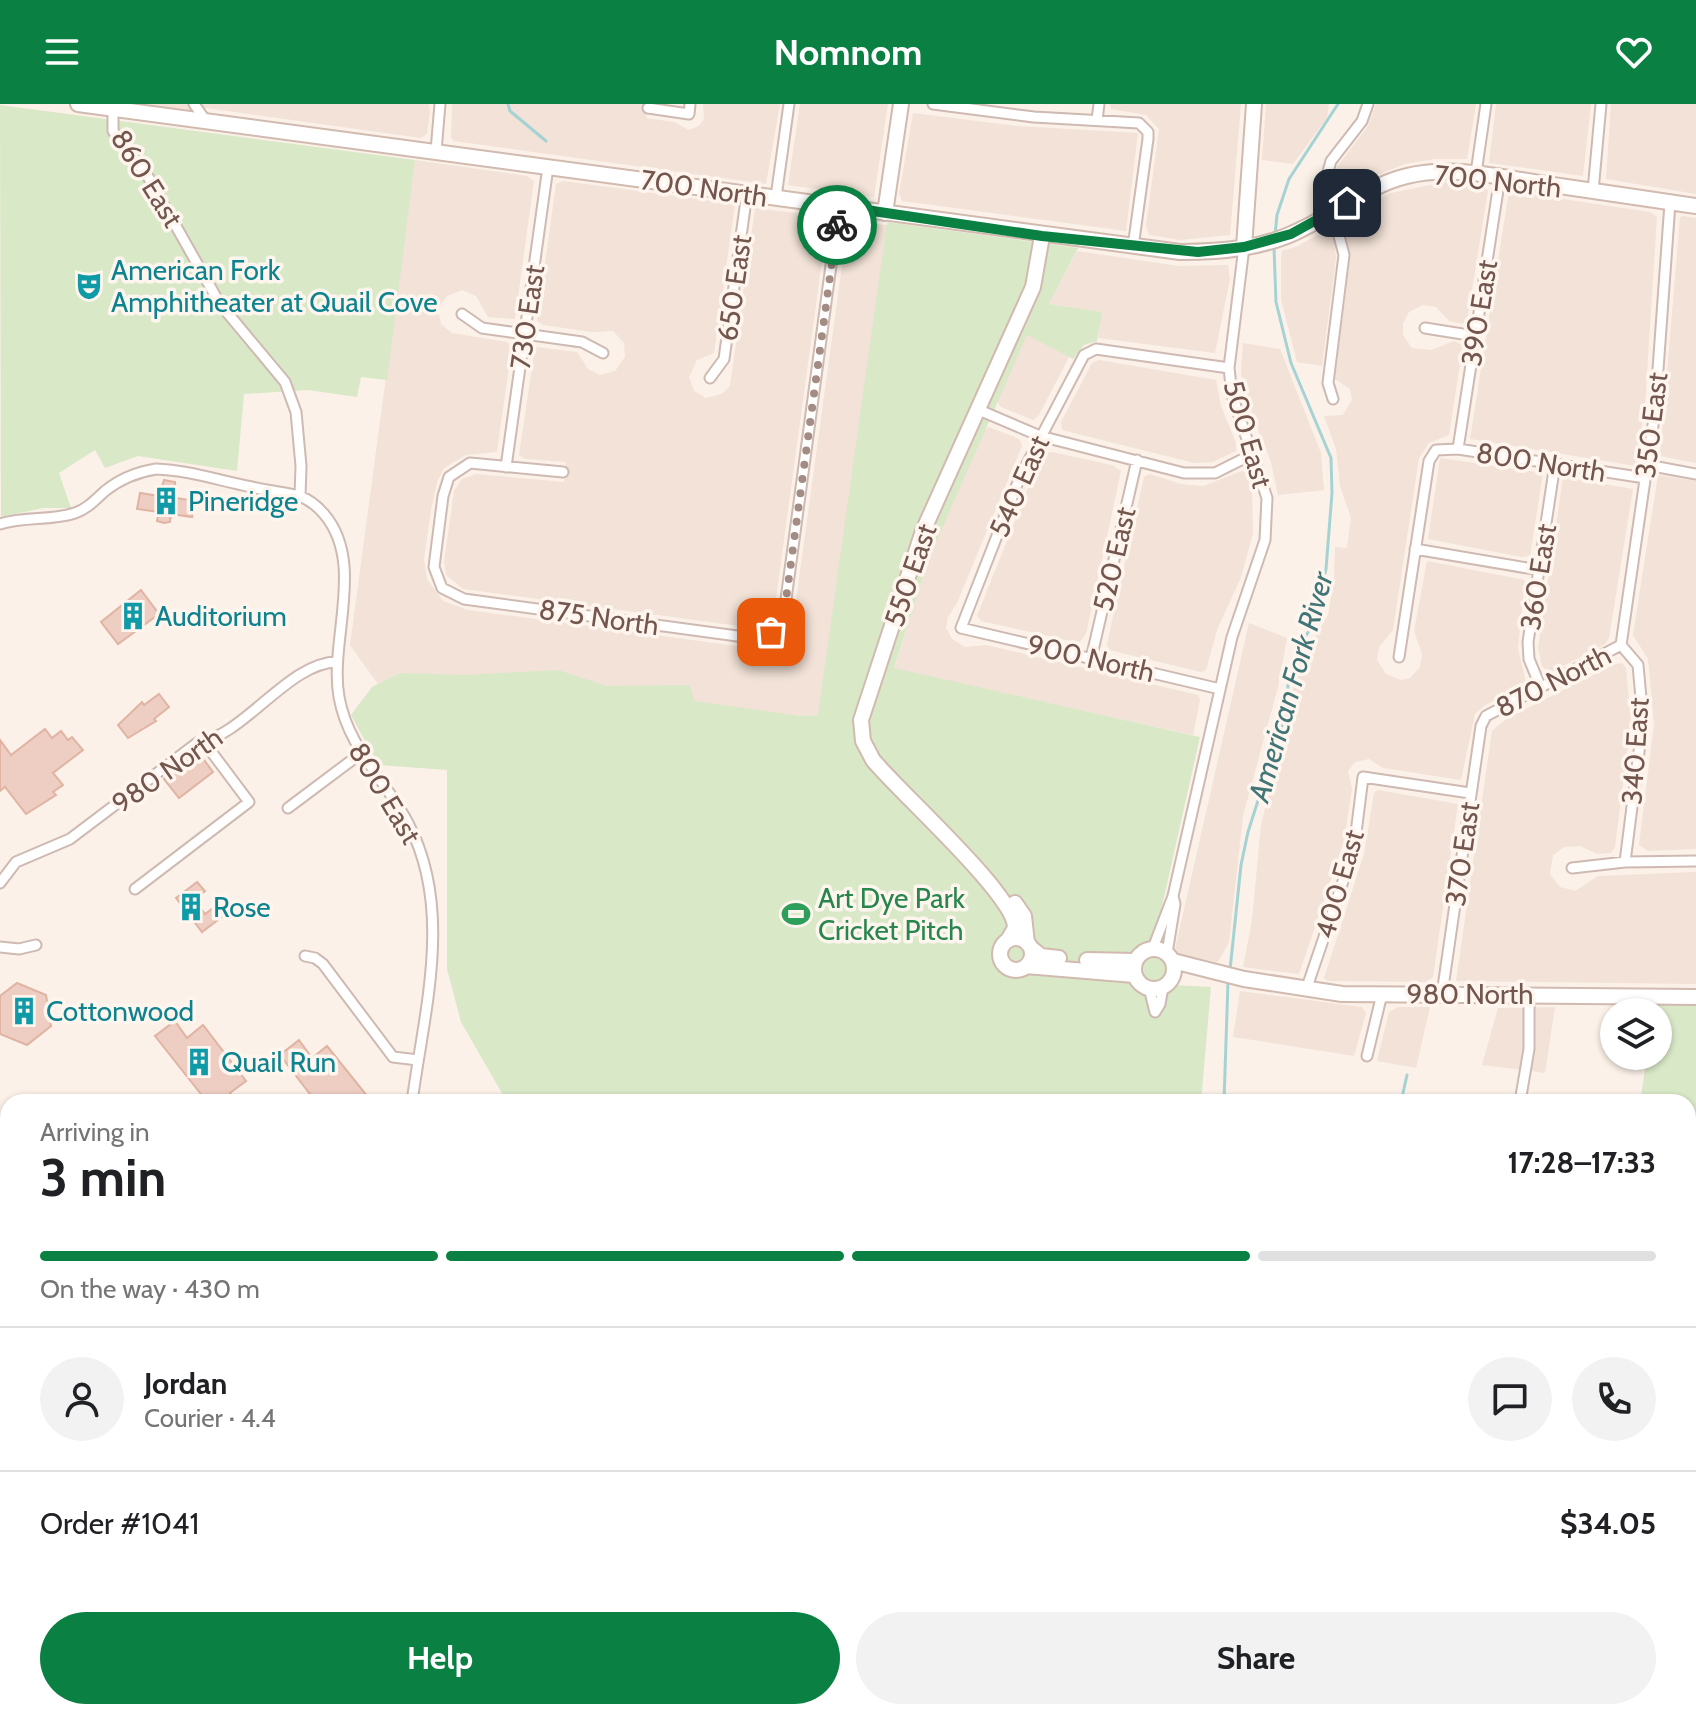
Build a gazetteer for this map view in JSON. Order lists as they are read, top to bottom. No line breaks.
{"streets":{"street":["860 East","700 North","650 East","390 East","730 East","350 East","500 East","800 North","540 East","520 East","550 East","360 East","875 North","900 North","870 North","340 East","980 North","800 East","370 East","400 East"]},"crossings":[["860 East","700 North"],["860 East","800 East"],["700 North","650 East"],["700 North","390 East"],["700 North","730 East"],["700 North","350 East"],["700 North","500 East"],["700 North","550 East"],["700 North","875 North"],["390 East","800 North"],["730 East","875 North"],["350 East","800 North"],["350 East","870 North"],["350 East","340 East"],["500 East","540 East"],["500 East","900 North"],["500 East","980 North"],["800 North","360 East"],["540 East","900 North"],["520 East","900 North"],["360 East","870 North"],["870 North","340 East"],["870 North","370 East"],["980 North","800 East"],["980 North","370 East"],["980 North","400 East"],["370 East","400 East"]],"water":["American Fork River"],"places":{"theatre":["American Fork Amphitheater at Quail Cove"],"building":["Pineridge","Auditorium","Rose","Cottonwood","Quail Run"],"sports":["Art Dye Park Cricket Pitch"]},"page":{"header":"Nomnom","heading":["3 min","Arriving in","17:28–17:33"],"panel":["Jordan","Courier · 4.4","Order #1041","$34.05"],"bar":"On the way · 430 m","buttons":["Help","Share"]}}
